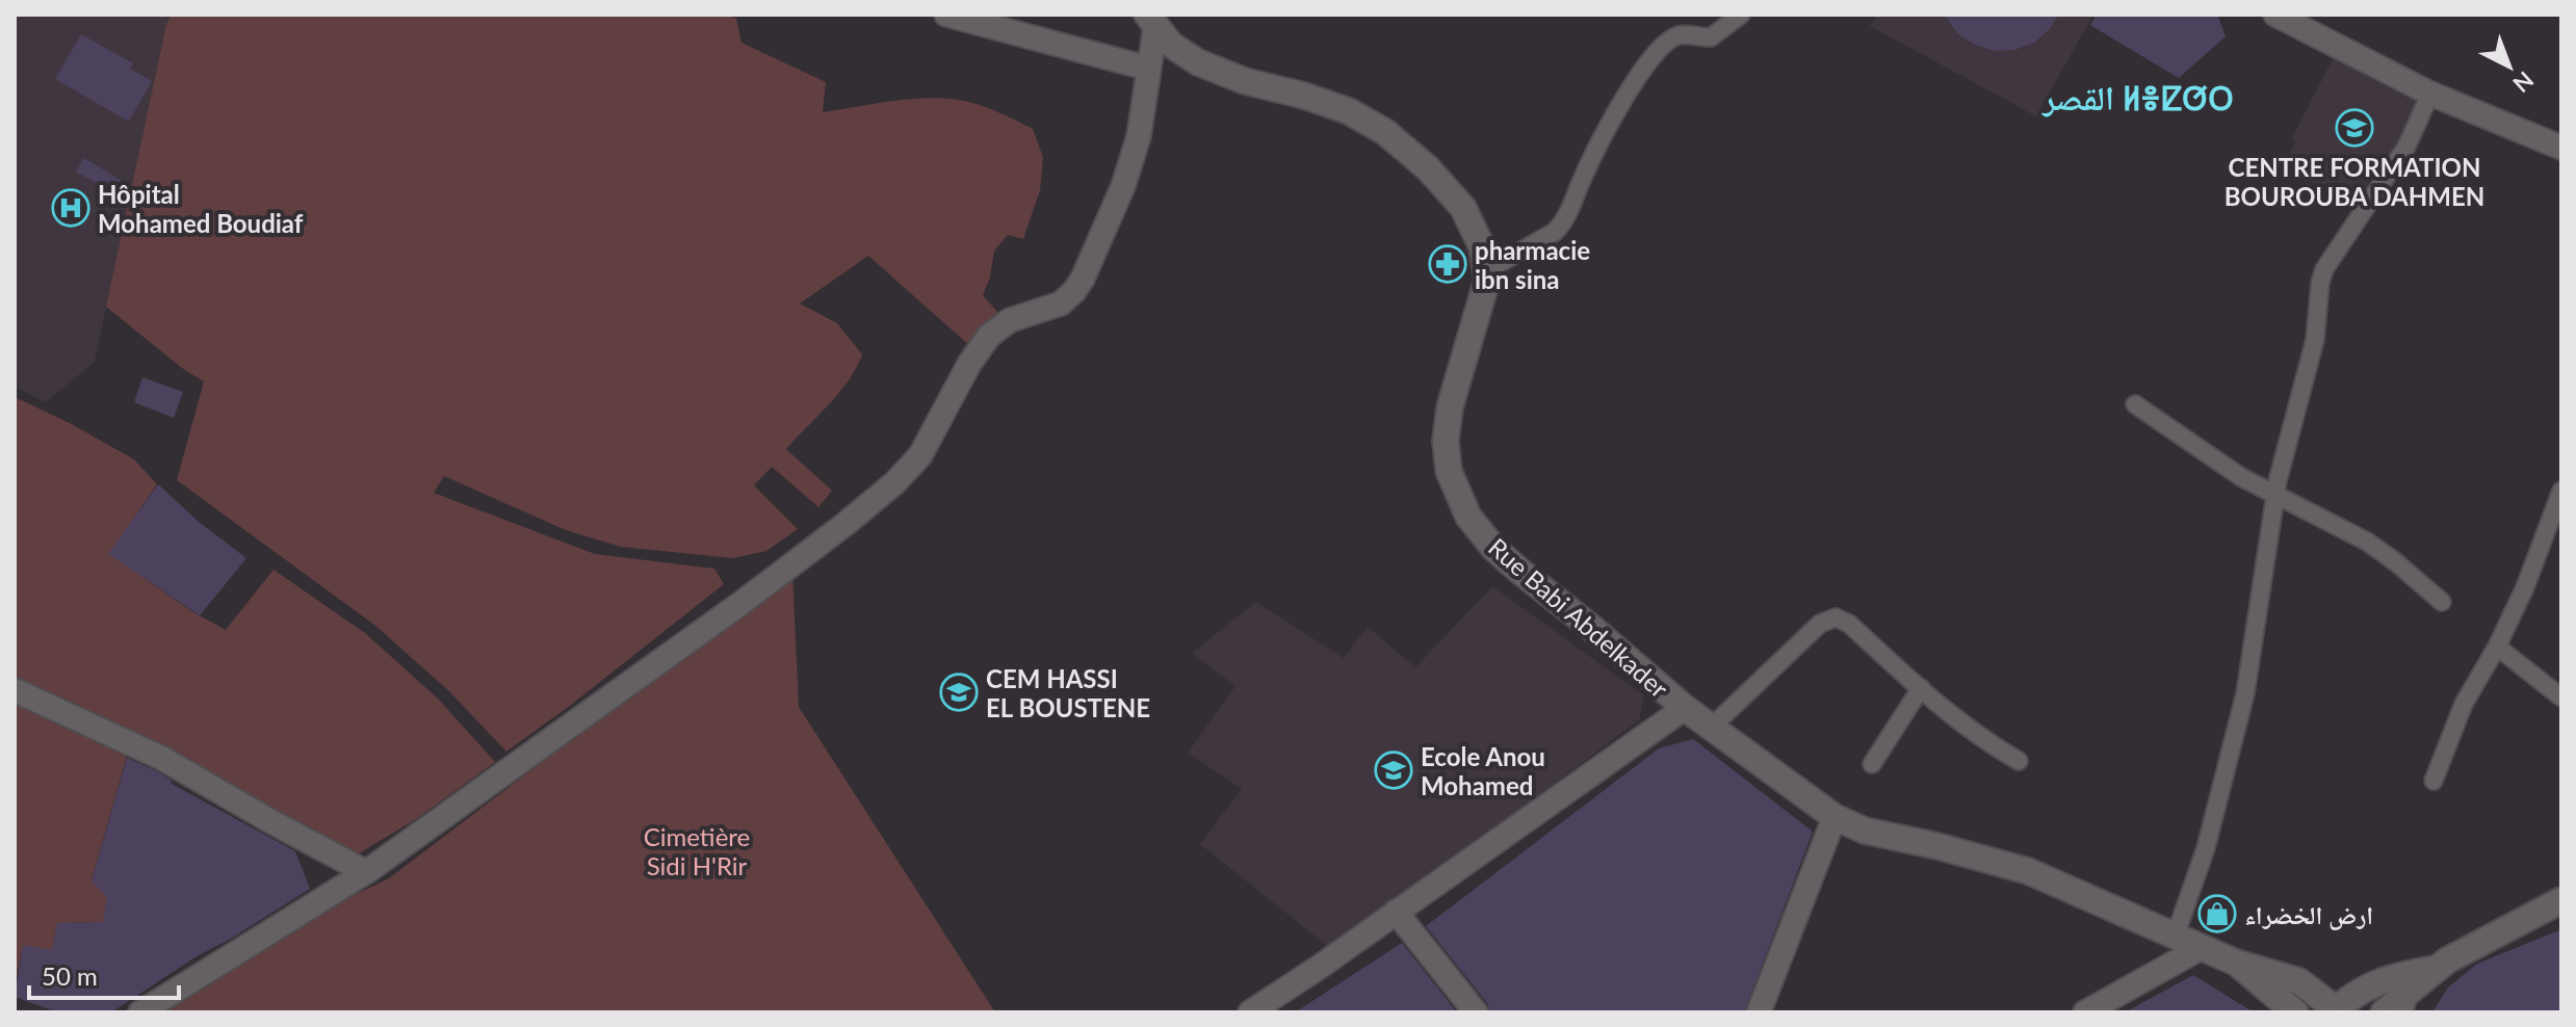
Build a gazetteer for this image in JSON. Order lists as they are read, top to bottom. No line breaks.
{"streets":{"main road":["Rue Babi Abdelkader"]},"districts":["القصر ⵍⴻⵇⵚⵔ"],"parks":["Cimetière Sidi H'Rir"],"places":{"school or university":["CENTRE FORMATION BOUROUBA DAHMEN","CEM HASSI EL BOUSTENE","Ecole Anou Mohamed"],"hospital":["Hôpital Mohamed Boudiaf"],"pharmacy":["pharmacie ibn sina"],"shop":["ارض الخضراء"]},"scale_bar":"50 m","north":"bottom right"}
